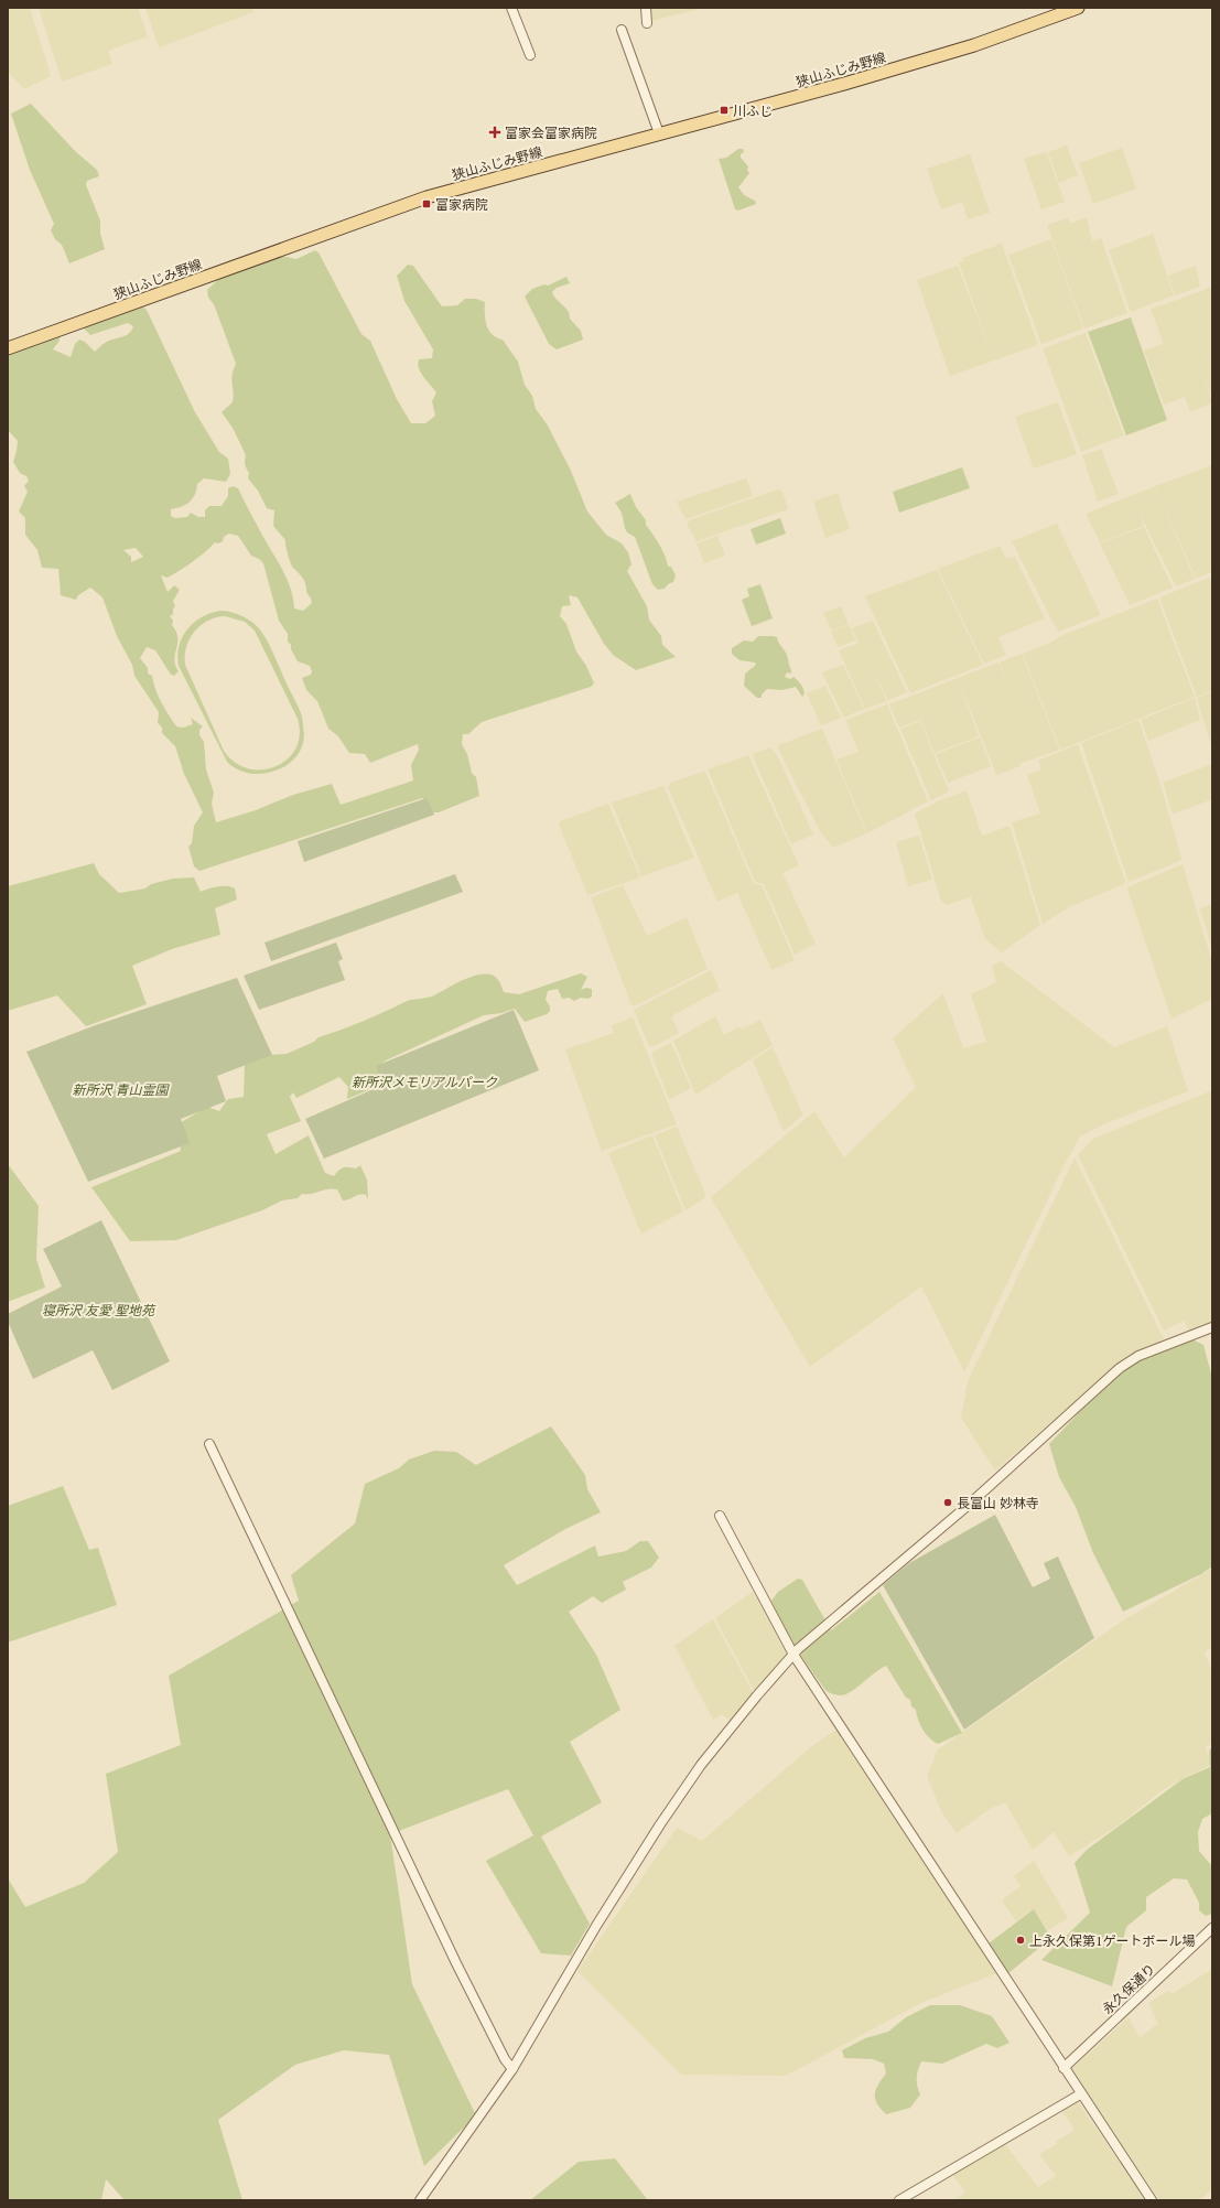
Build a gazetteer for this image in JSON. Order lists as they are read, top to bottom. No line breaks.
{"streets":{"main road":["狭山ふじみ野線"],"street":["永久保通り"]},"parks":["新所沢メモリアルパーク","新所沢 青山霊園","寝所沢 友愛 聖地苑"],"places":{"transit":["川ふじ","富家病院"],"health":["富家会富家病院"],"other":["長富山 妙林寺","上永久保第1ゲートボール場"]}}
